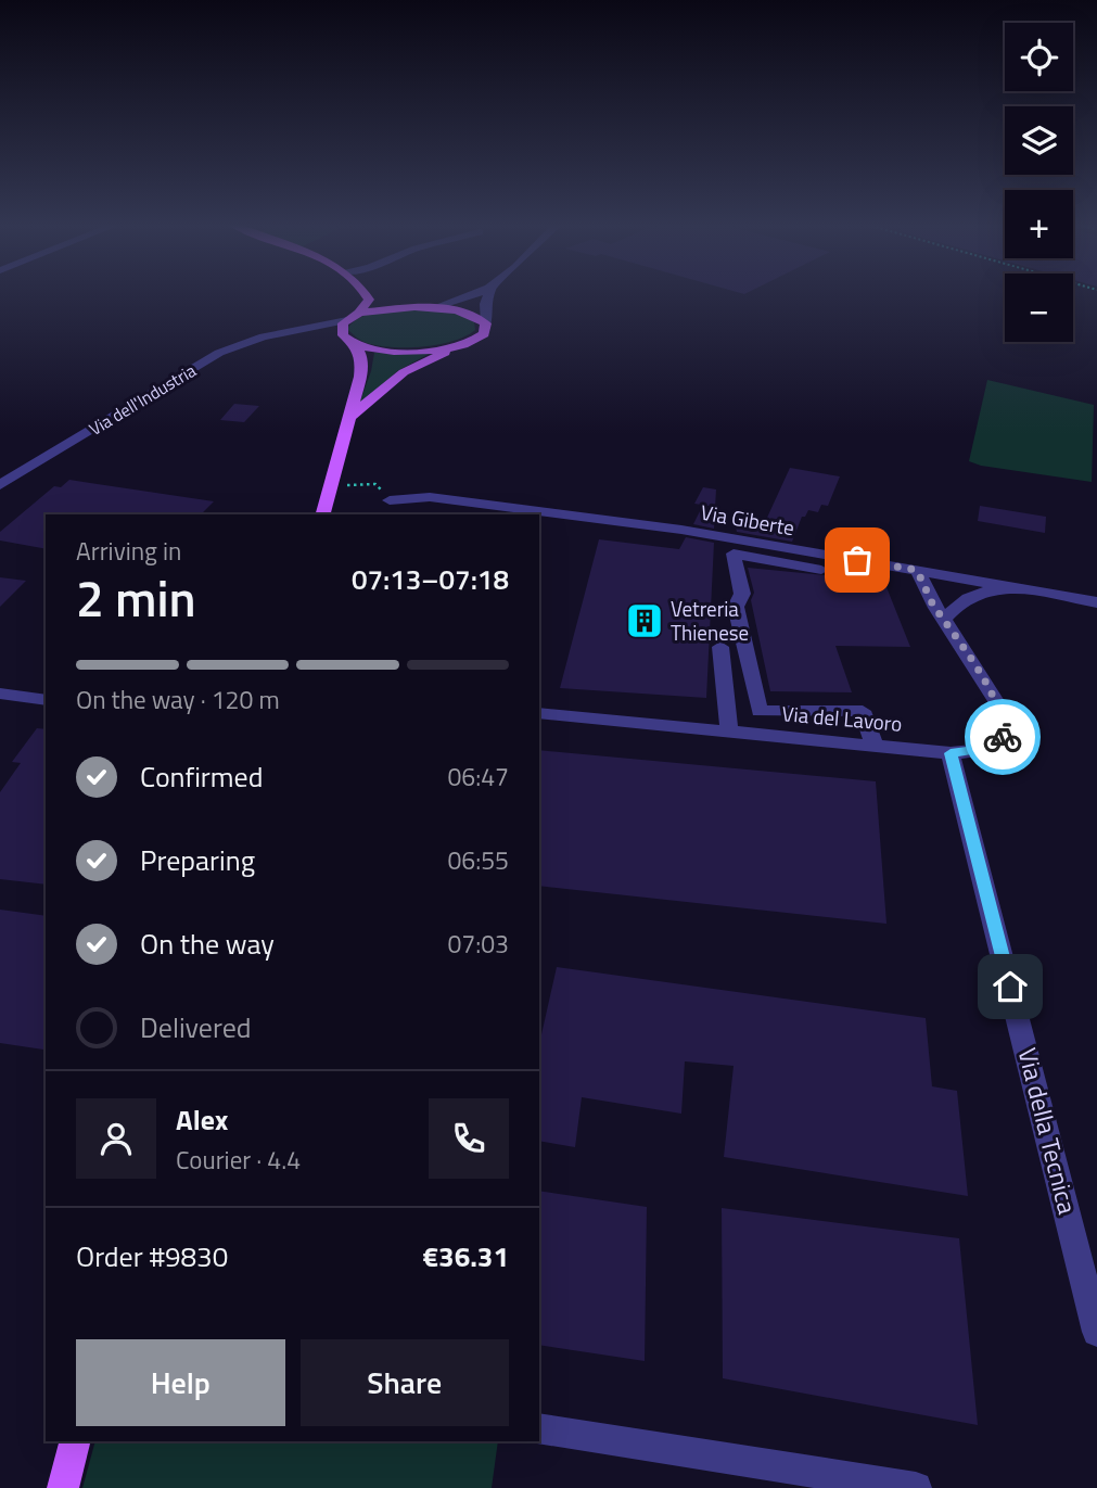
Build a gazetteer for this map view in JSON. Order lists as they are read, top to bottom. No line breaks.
{"streets":{"street":["Via dell'Industria","Via Giberte","Via del Lavoro","Via della Tecnica"]},"crossings":[["Via Giberte","Via del Lavoro"],["Via del Lavoro","Via della Tecnica"]],"places":{"building":["Vetreria Thienese"]},"page":{"map_buttons":["+","−"],"heading":["2 min","Arriving in","07:13–07:18"],"panel":["Alex","Courier · 4.4","Order #9830","€36.31"],"bar":"On the way · 120 m","list":[["Confirmed","06:47"],["Preparing","06:55"],["On the way","07:03"],"Delivered"],"buttons":["Help","Share"]}}
